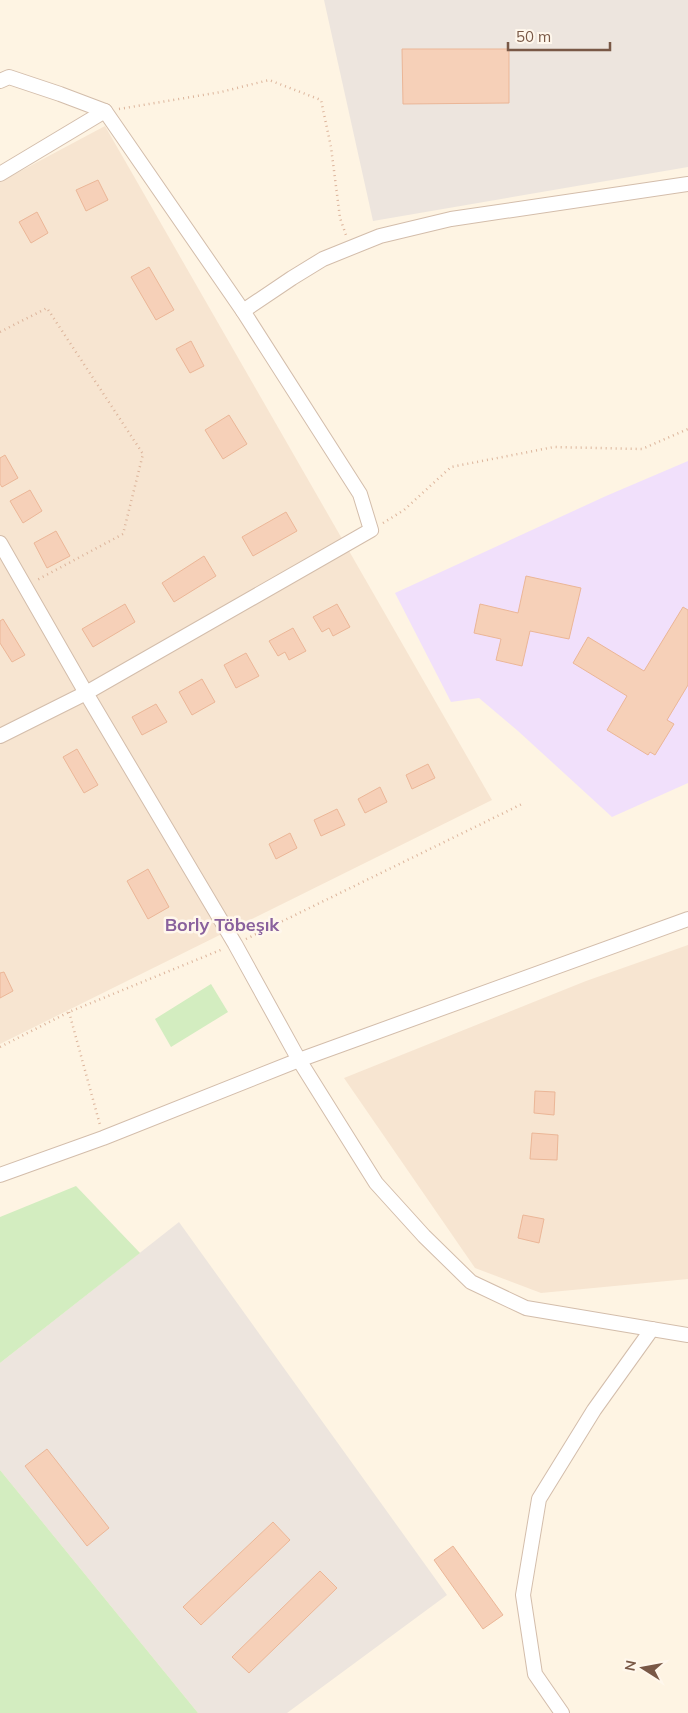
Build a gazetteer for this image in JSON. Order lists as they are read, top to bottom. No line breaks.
{"districts":["Borly Töbeşık"],"scale_bar":"50 m","north":"left"}
